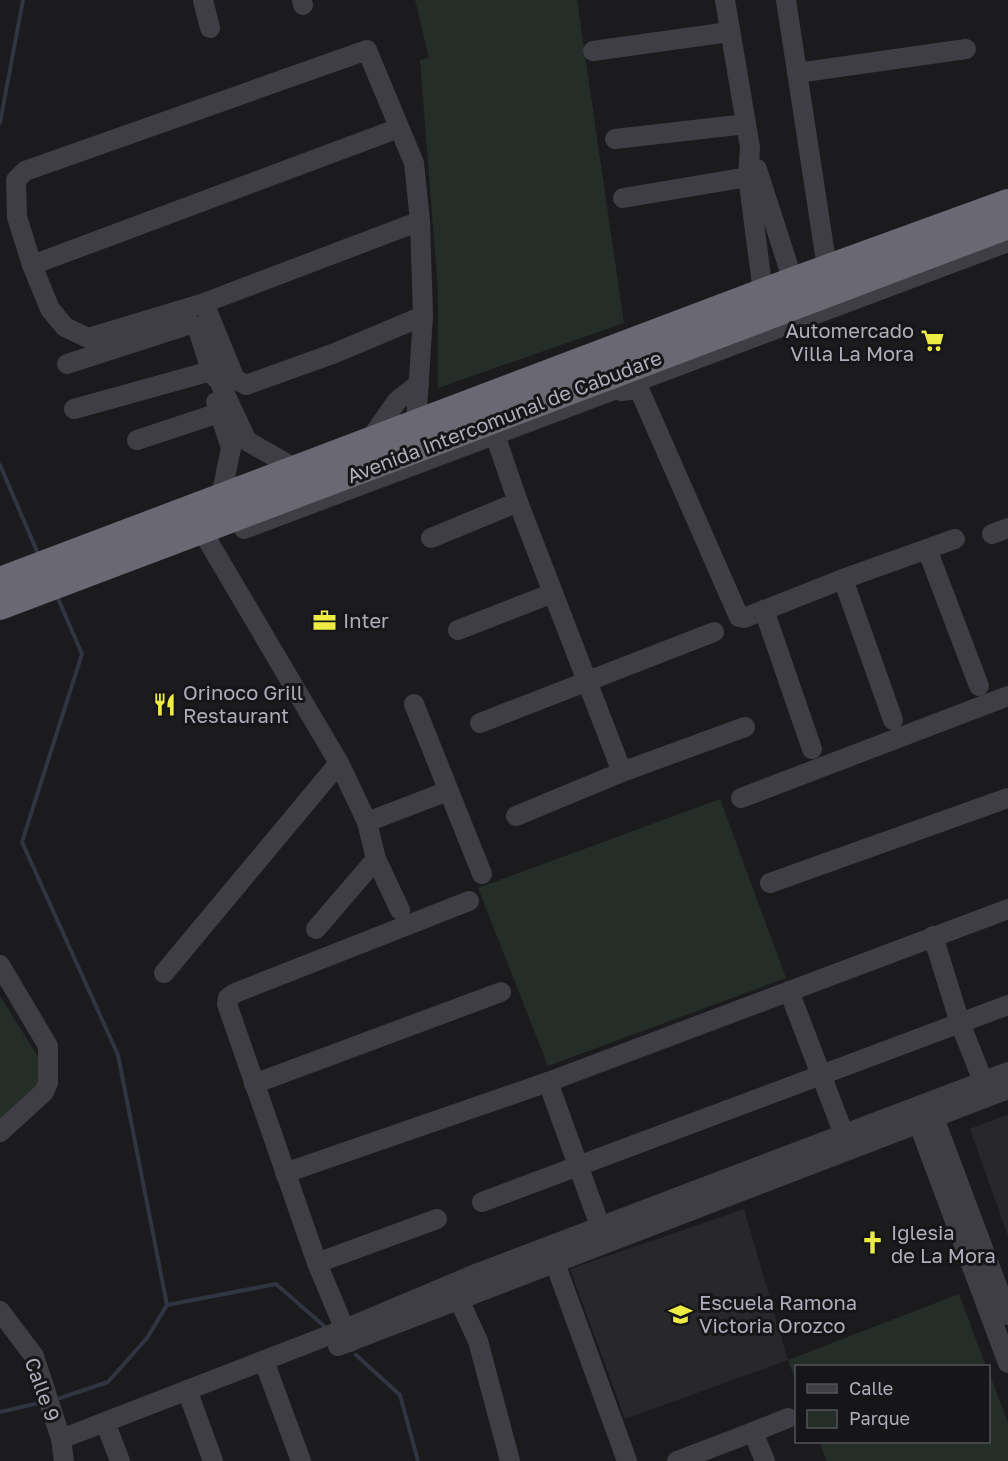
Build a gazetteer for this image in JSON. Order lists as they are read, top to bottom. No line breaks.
{"streets":{"highway":["Avenida Intercomunal de Cabudare"],"street":["Calle 9"]},"places":{"supermarket":["Automercado Villa La Mora"],"office":["Inter"],"restaurant":["Orinoco Grill Restaurant"],"church":["Iglesia de La Mora"],"school or university":["Escuela Ramona Victoria Orozco"]},"legend":["Calle","Parque"]}
